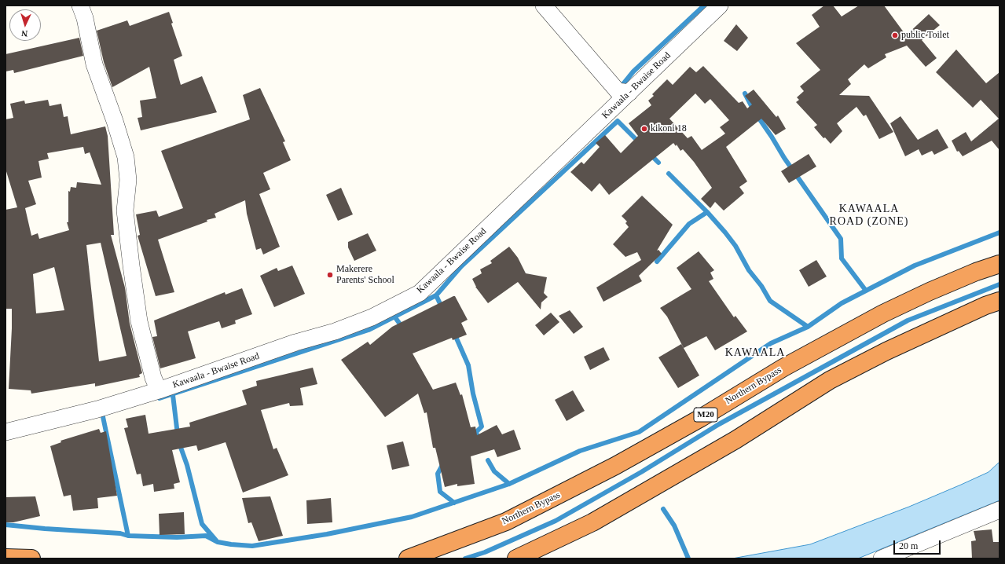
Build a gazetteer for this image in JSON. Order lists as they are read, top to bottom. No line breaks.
{"streets":{"highway":["Northern Bypass","M20"],"street":["Kawaala - Bwaise Road"]},"districts":["KAWAALA ROAD (ZONE)","KAWAALA"],"places":["public Toilet","kikoni 18","Makerere Parents' School"],"scale_bar":"20 m","north":"bottom"}
